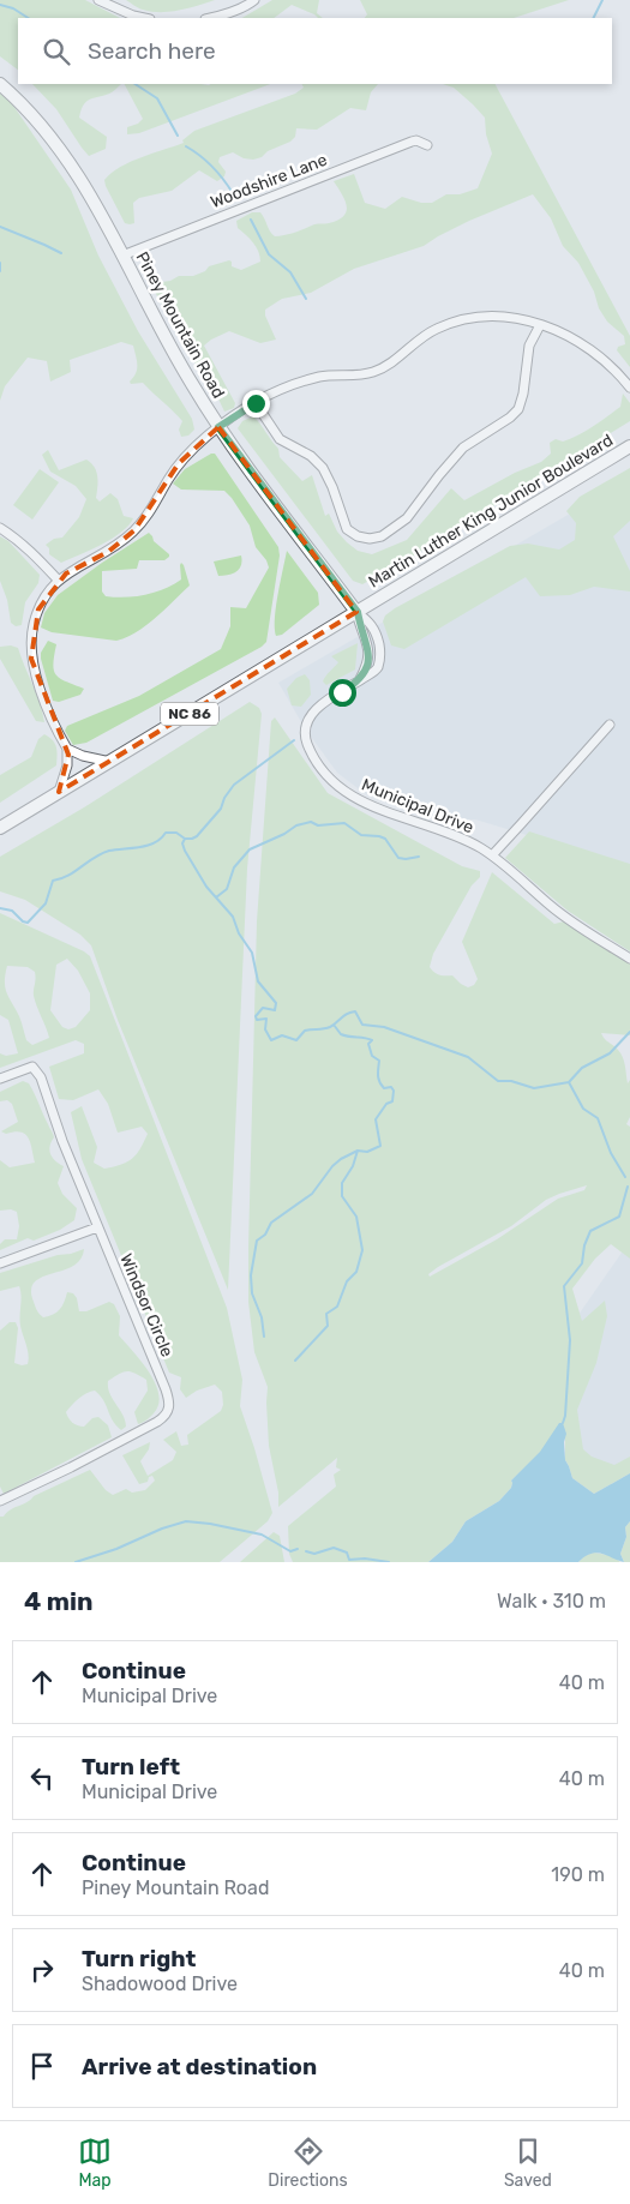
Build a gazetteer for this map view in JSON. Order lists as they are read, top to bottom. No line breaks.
{"streets":{"main road":["Piney Mountain Road","Martin Luther King Junior Boulevard","NC 86"],"street":["Woodshire Lane","Municipal Drive","Windsor Circle"]},"crossings":[["Woodshire Lane","Piney Mountain Road"],["Piney Mountain Road","Martin Luther King Junior Boulevard"],["Piney Mountain Road","Municipal Drive"],["Martin Luther King Junior Boulevard","Municipal Drive"]],"page":{"search":"Search here","heading":["4 min","Walk · 310 m"],"list":[["Continue","Municipal Drive","40 m"],["Turn left","Municipal Drive","40 m"],["Continue","Piney Mountain Road","190 m"],["Turn right","Shadowood Drive","40 m"],"Arrive at destination"],"nav":["Map","Directions","Saved"]}}
